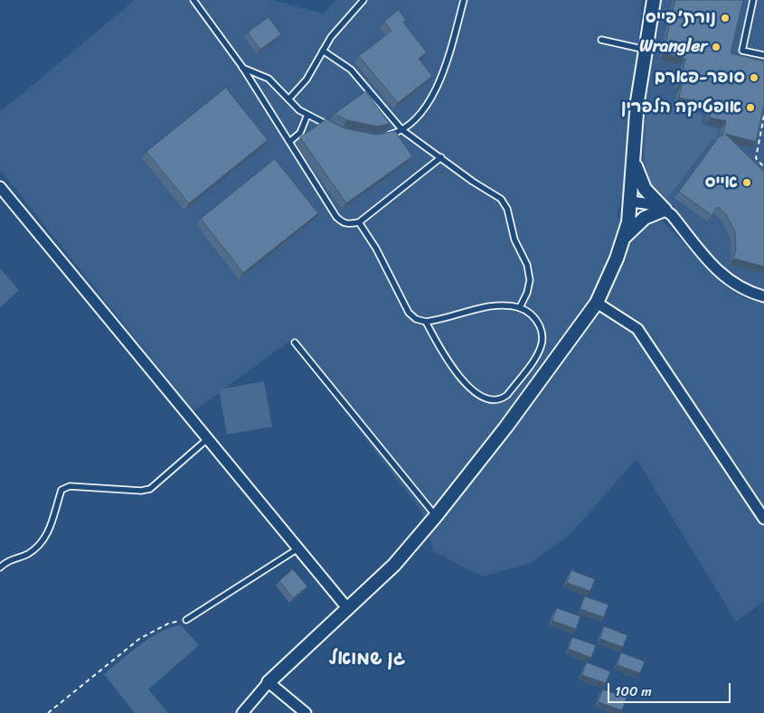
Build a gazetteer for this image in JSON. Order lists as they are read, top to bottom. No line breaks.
{"districts":["גן שמואל"],"places":["נורת'פייס","Wrangler","סופר-פארם","אופטיקה הלפרין","אייס"],"scale_bar":"100 m"}
